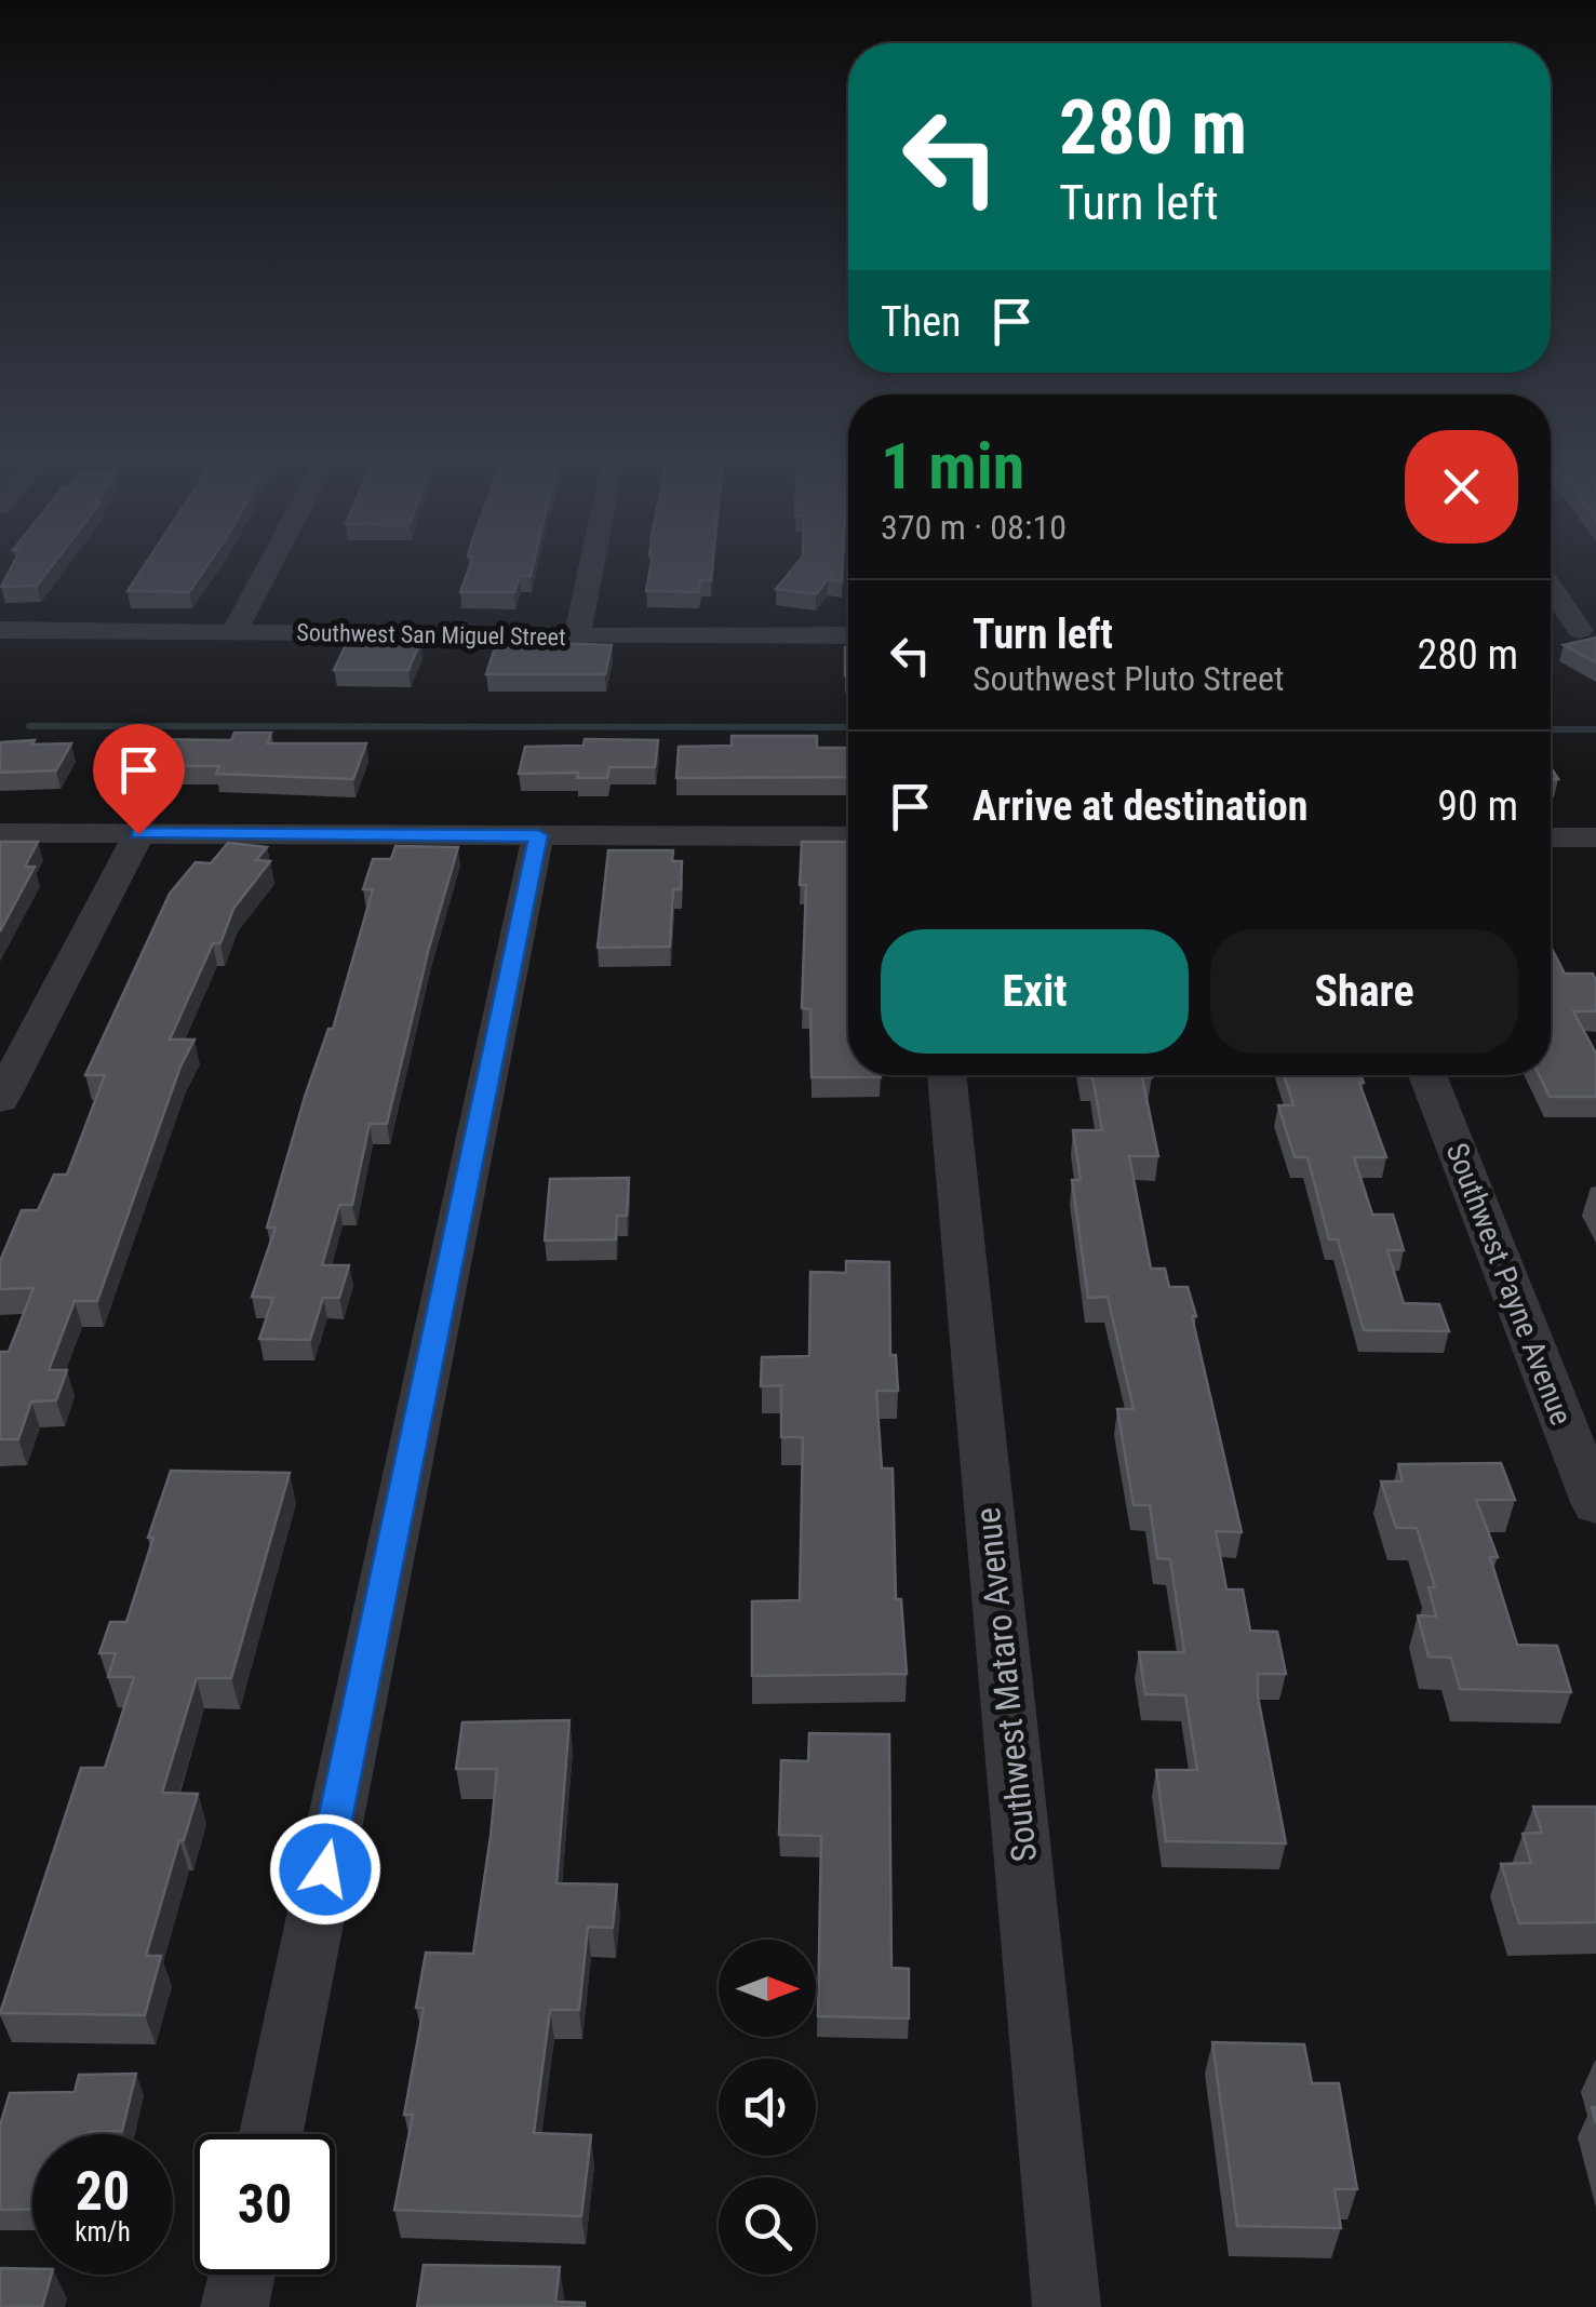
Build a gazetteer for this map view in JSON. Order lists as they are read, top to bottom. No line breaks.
{"streets":{"street":["Southwest San Miguel Street","Southwest Payne Avenue","Southwest Mataro Avenue"]},"north":"right","page":{"turn":["280 m","Turn left"],"then":"Then","heading":["1 min","370 m · 08:10"],"list":[{"name":"Turn left","note":"Southwest Pluto Street","value":"280 m"},{"name":"Arrive at destination","value":"90 m"}],"buttons":["Exit","Share"],"speed":"20 km/h","limit":"30"}}
